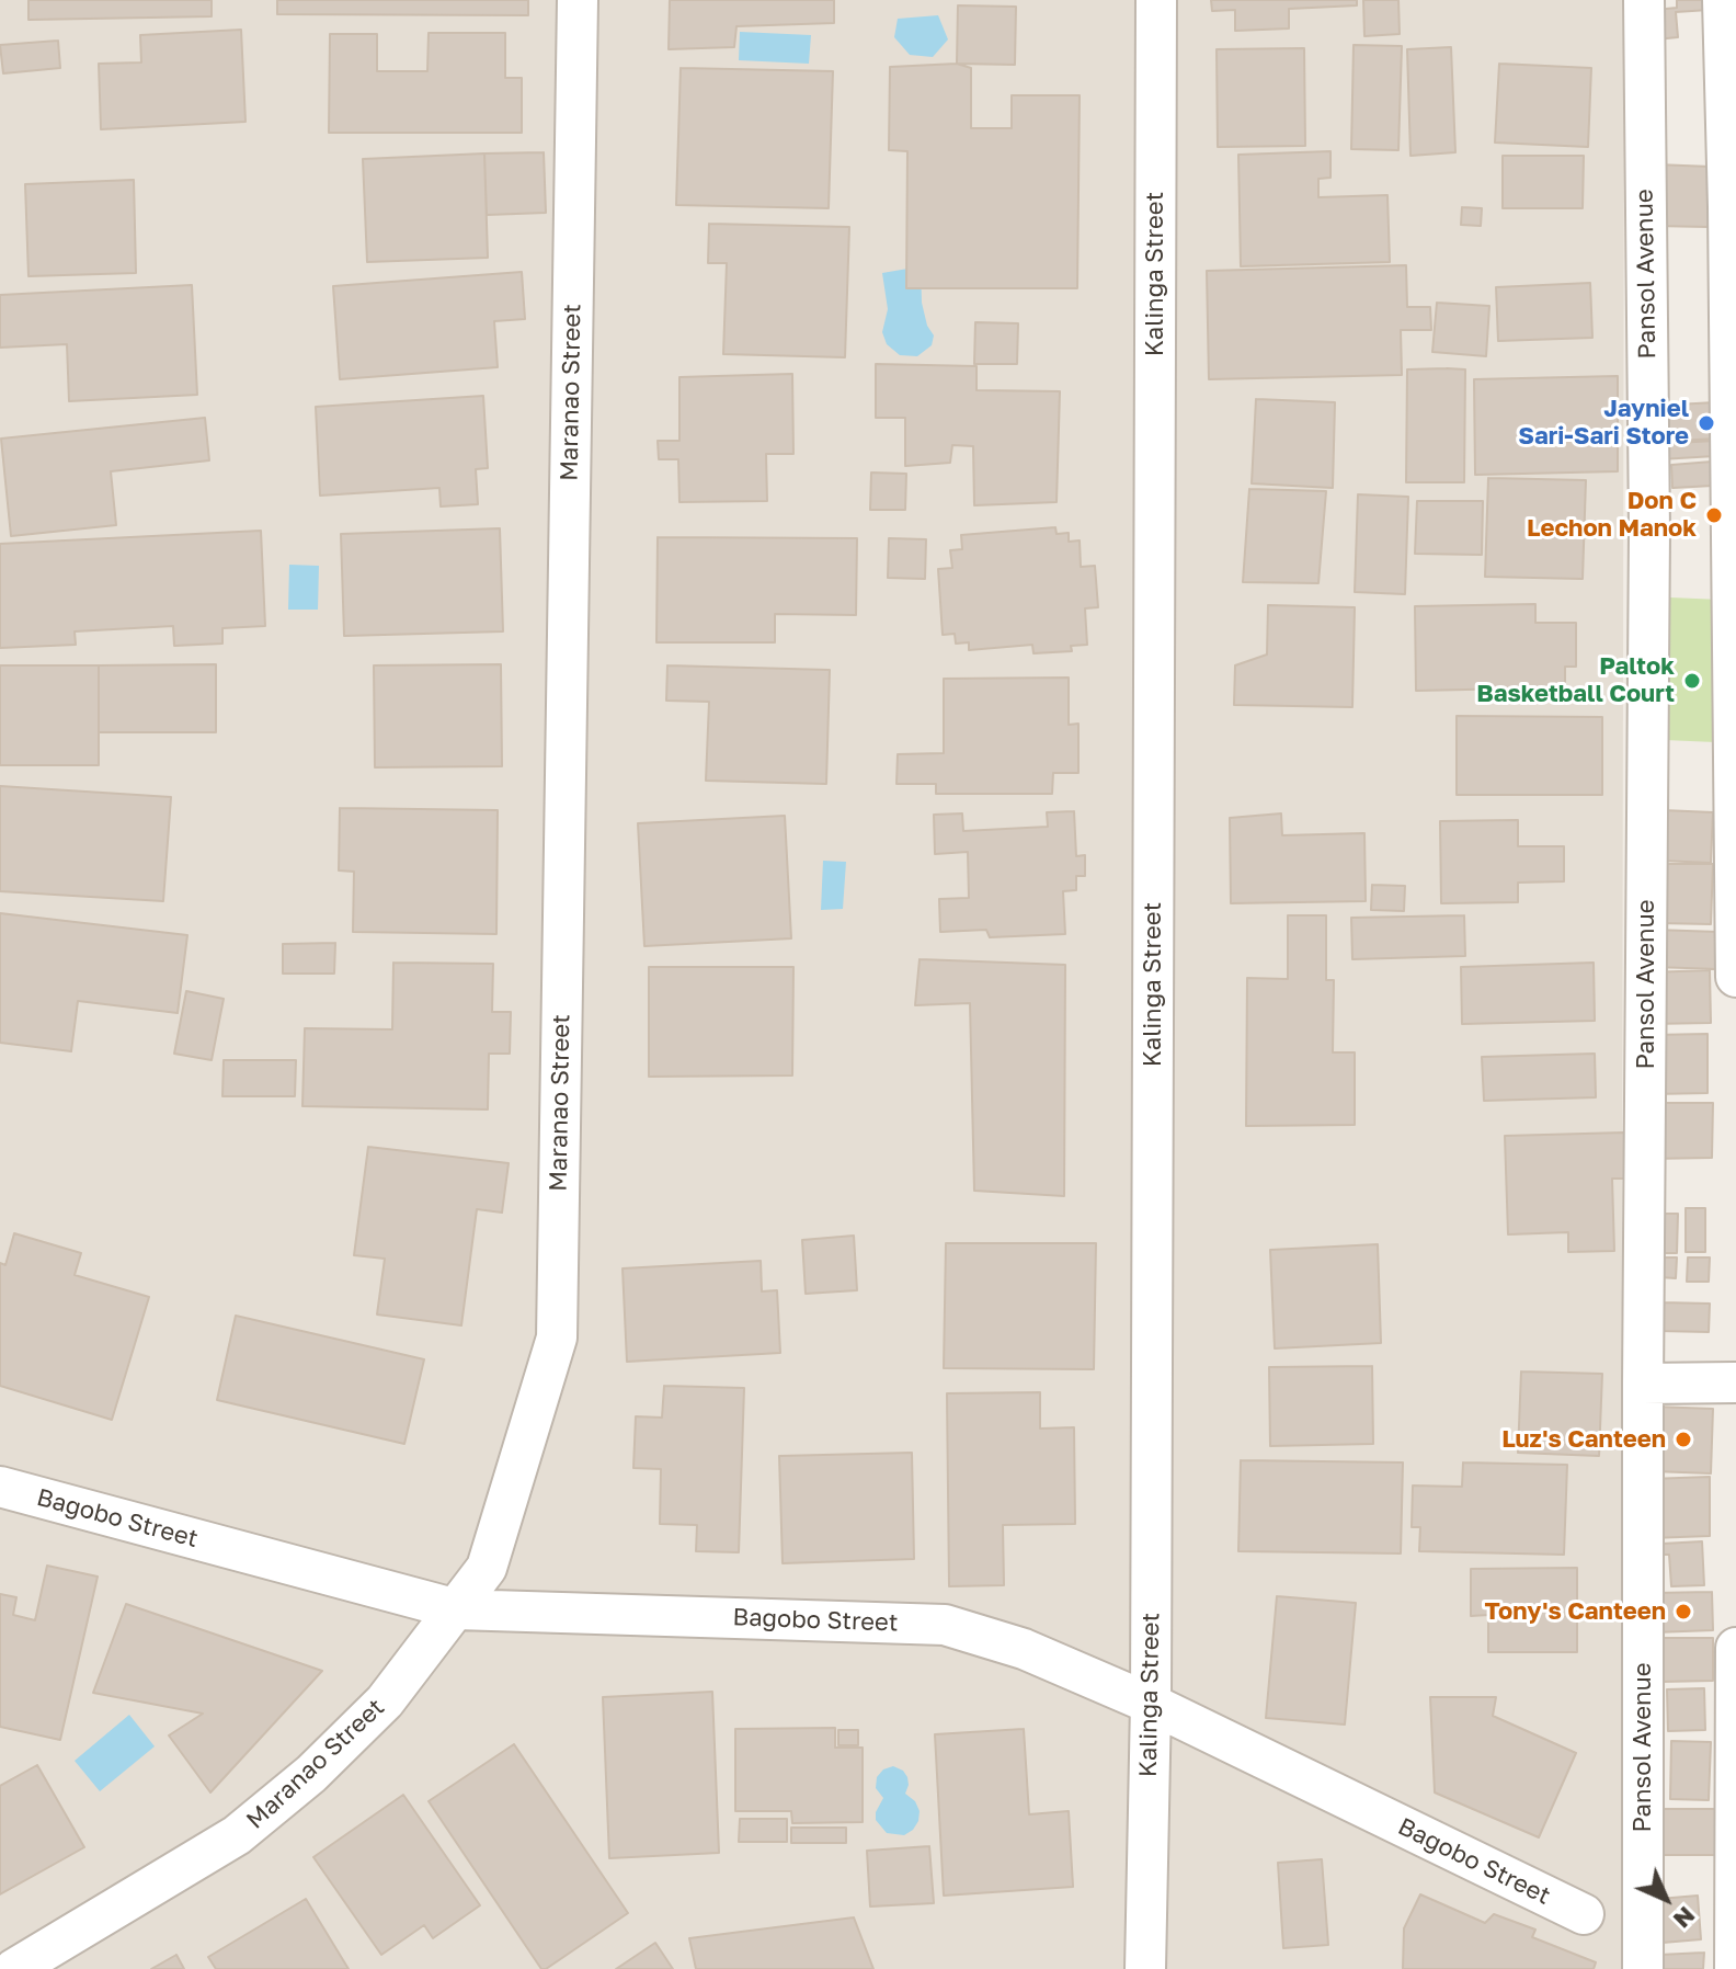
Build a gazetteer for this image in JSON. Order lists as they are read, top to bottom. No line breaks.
{"streets":{"street":["Kalinga Street","Pansol Avenue","Maranao Street","Bagobo Street"]},"crossings":[["Kalinga Street","Bagobo Street"],["Maranao Street","Bagobo Street"]],"places":["Jayniel Sari-Sari Store","Don C Lechon Manok","Paltok Basketball Court","Luz's Canteen","Tony's Canteen"],"north":"bottom right"}
